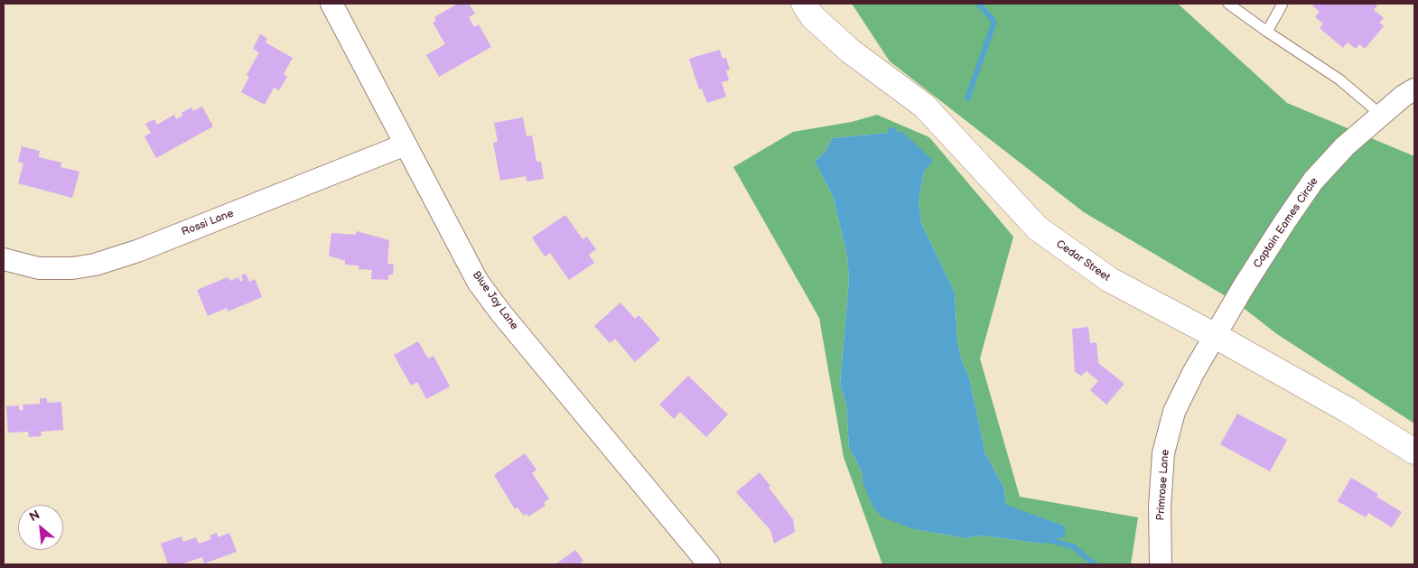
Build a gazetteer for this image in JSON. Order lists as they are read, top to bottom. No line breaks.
{"streets":{"street":["Rossi Lane","Captain Eames Circle","Cedar Street","Blue Jay Lane","Primrose Lane"]},"crossings":[["Rossi Lane","Blue Jay Lane"],["Captain Eames Circle","Cedar Street"],["Captain Eames Circle","Primrose Lane"],["Cedar Street","Primrose Lane"]],"north":"top left"}
